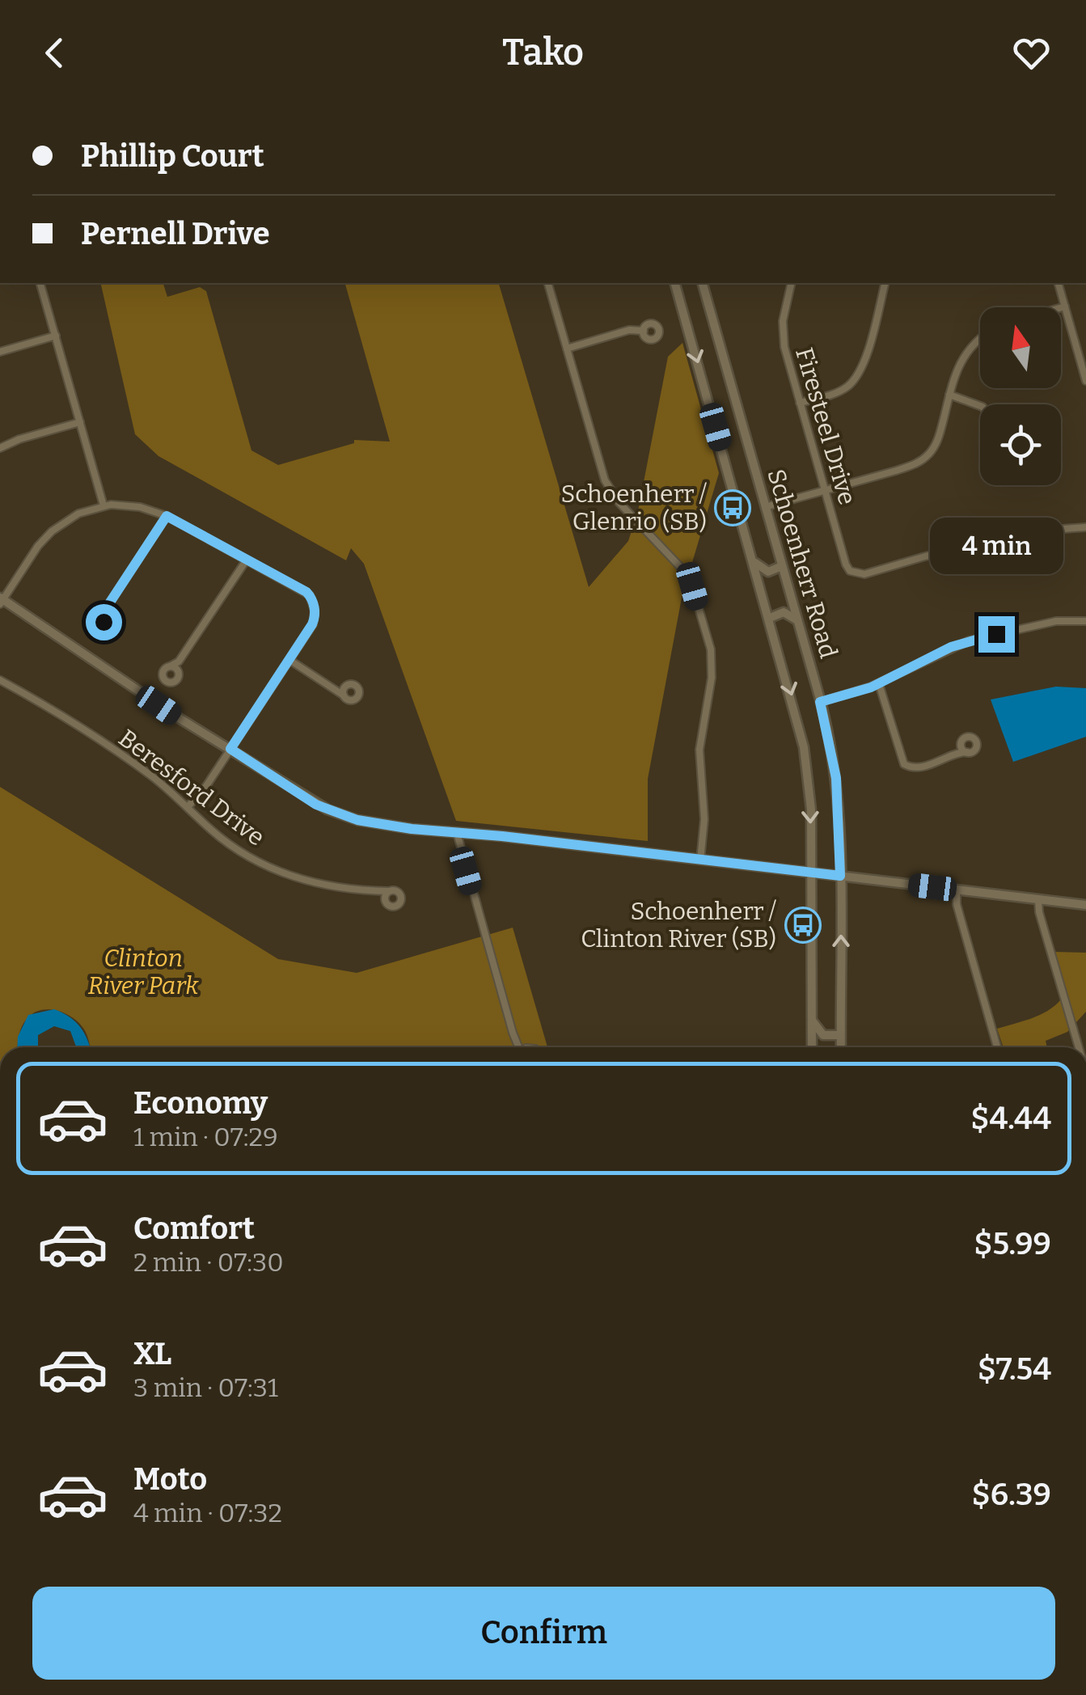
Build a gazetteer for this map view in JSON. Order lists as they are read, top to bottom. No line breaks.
{"streets":{"main road":["Schoenherr Road"],"street":["Firesteel Drive","Beresford Drive"]},"parks":["Clinton River Park"],"places":{"bus stop":["Schoenherr / Glenrio (SB)","Schoenherr / Clinton River (SB)"]},"north":"top","page":{"header":"Tako","banner":["Phillip Court","Pernell Drive"],"bubble":"4 min","list":[{"name":"Economy","note":"1 min · 07:29","value":"$4.44"},{"name":"Comfort","note":"2 min · 07:30","value":"$5.99"},{"name":"XL","note":"3 min · 07:31","value":"$7.54"},{"name":"Moto","note":"4 min · 07:32","value":"$6.39"}],"buttons":"Confirm"}}
